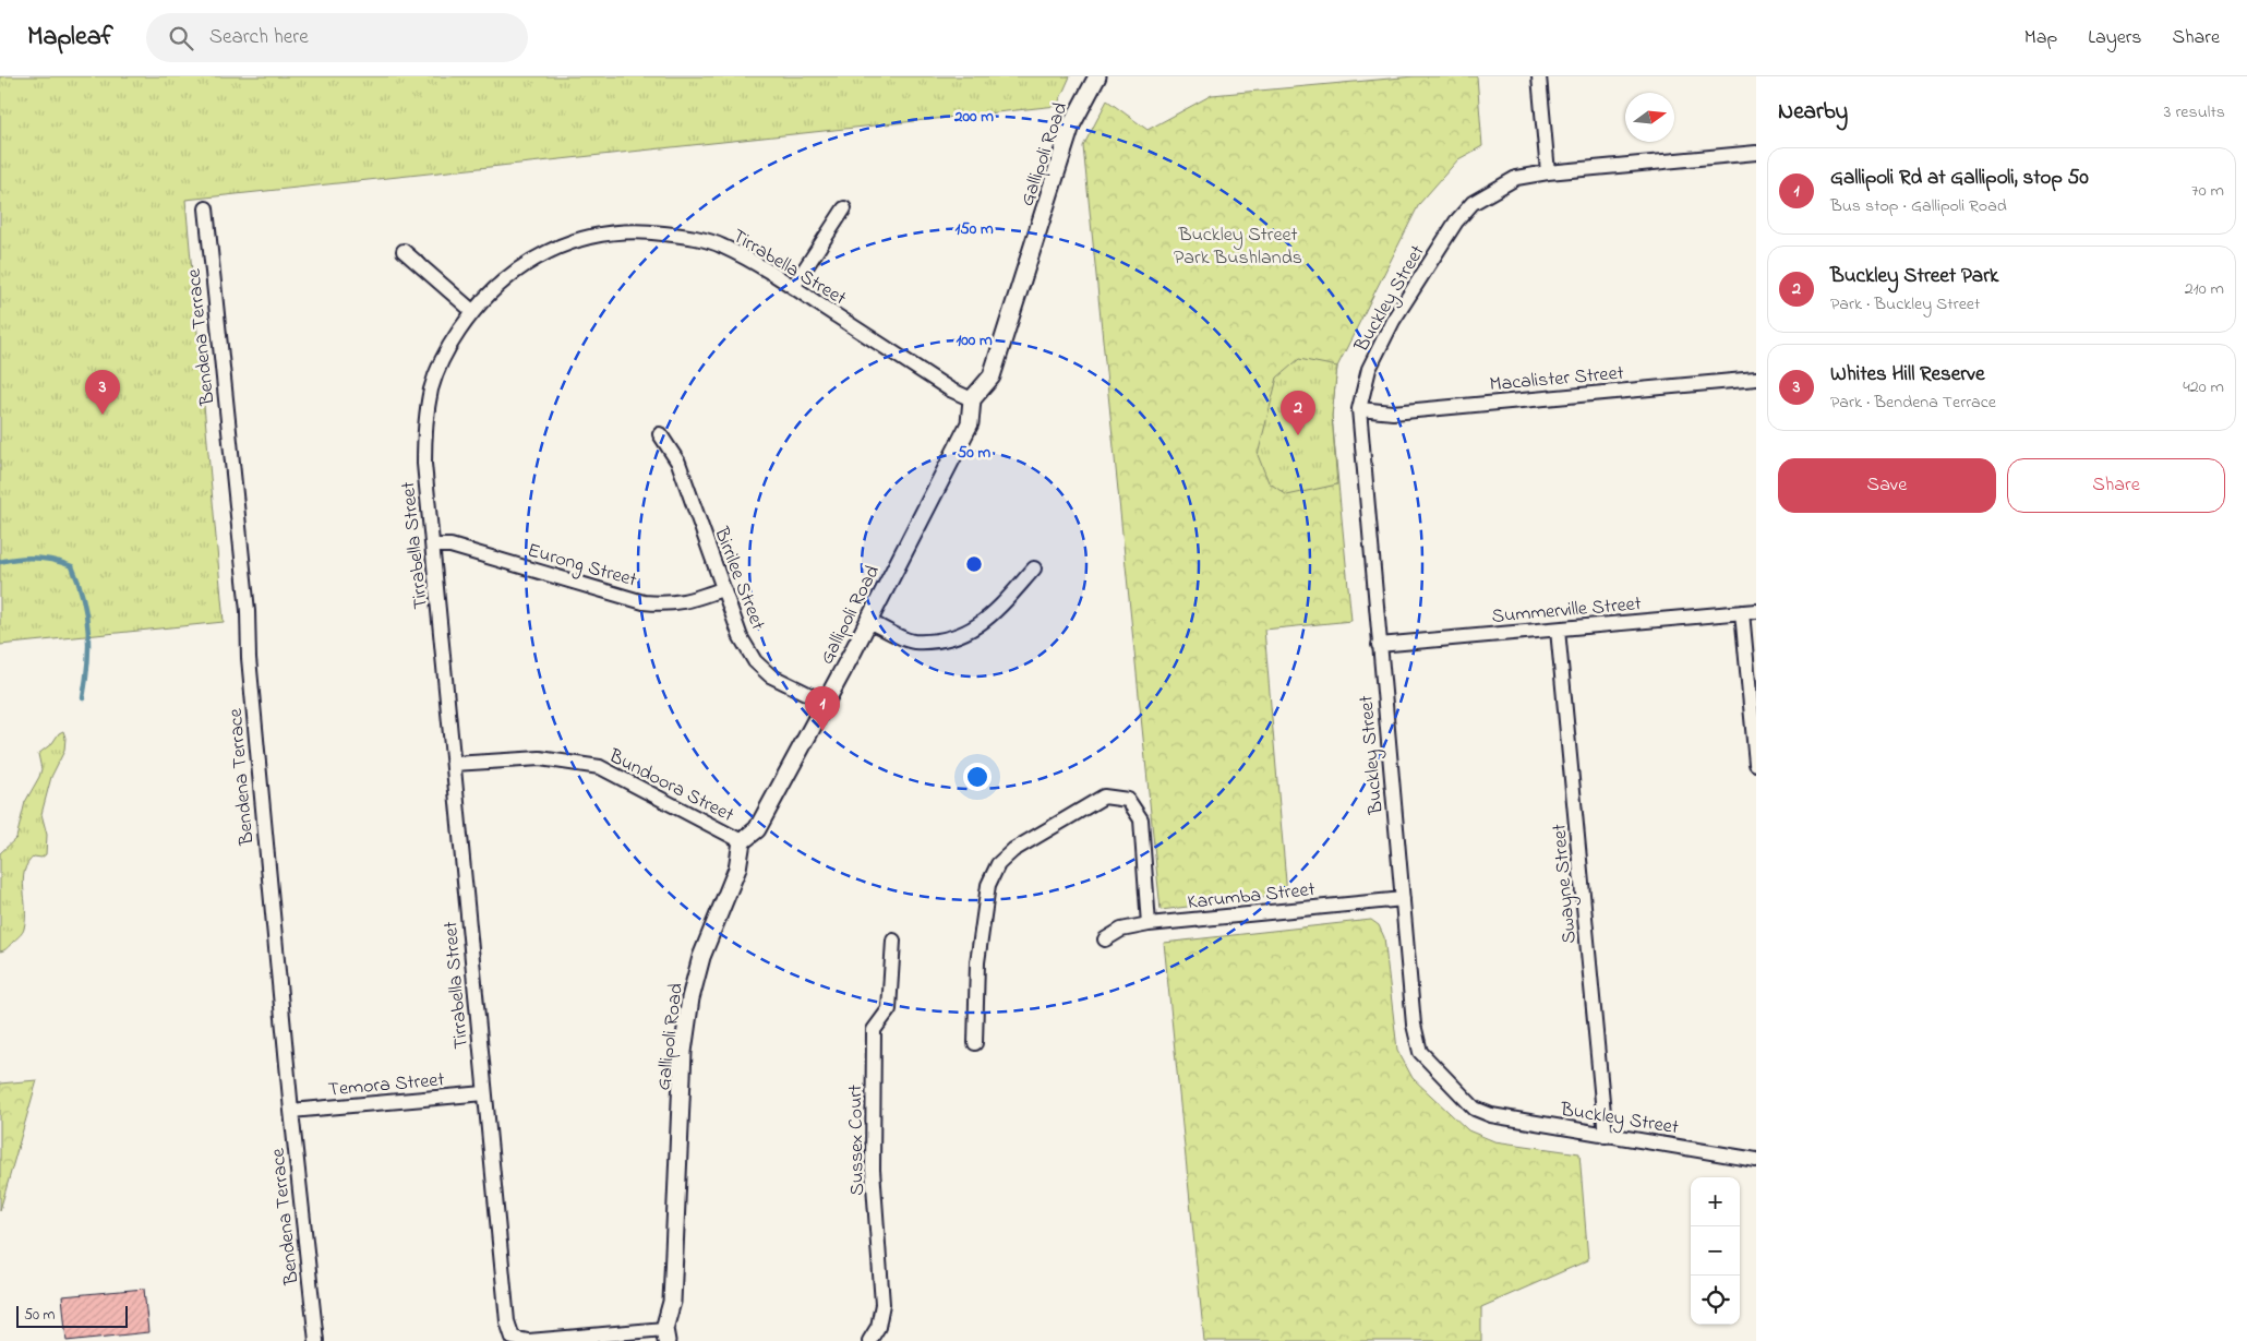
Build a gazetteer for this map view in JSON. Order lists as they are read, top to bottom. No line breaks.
{"streets":{"street":["Gallipoli Road","Tirrabella Street","Buckley Street","Bendena Terrace","Macalister Street","Eurong Street","Birrilee Street","Summerville Street","Bundoora Street","Swayne Street","Karumba Street","Temora Street","Sussex Court"]},"crossings":[["Gallipoli Road","Tirrabella Street"],["Gallipoli Road","Birrilee Street"],["Gallipoli Road","Bundoora Street"],["Tirrabella Street","Eurong Street"],["Tirrabella Street","Bundoora Street"],["Tirrabella Street","Temora Street"],["Buckley Street","Macalister Street"],["Buckley Street","Summerville Street"],["Buckley Street","Swayne Street"],["Buckley Street","Karumba Street"],["Bendena Terrace","Temora Street"],["Eurong Street","Birrilee Street"],["Summerville Street","Swayne Street"]],"parks":["Buckley Street Park Bushlands"],"scale_bar":"50 m","north":"right","page":{"header":"Mapleaf","search":"Search here","nav":["Map","Layers","Share"],"heading":["Nearby","3 results"],"list":[{"mark":"1","name":"Gallipoli Rd at Gallipoli, stop 50","note":"Bus stop · Gallipoli Road","value":"70 m"},{"mark":"2","name":"Buckley Street Park","note":"Park · Buckley Street","value":"210 m"},{"mark":"3","name":"Whites Hill Reserve","note":"Park · Bendena Terrace","value":"420 m"}],"pins":["3","2","1"],"buttons":["Save","Share"],"map_buttons":["+","−"],"scale":"50 m"},"rings":["200 m","150 m","100 m","50 m"]}
